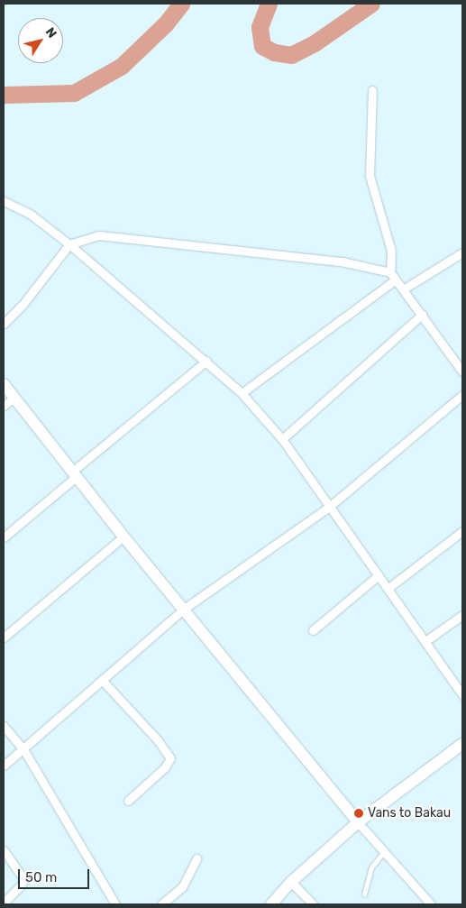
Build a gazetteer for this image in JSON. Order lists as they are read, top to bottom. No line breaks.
{"places":["Vans to Bakau"],"scale_bar":"50 m","north":"top right"}
